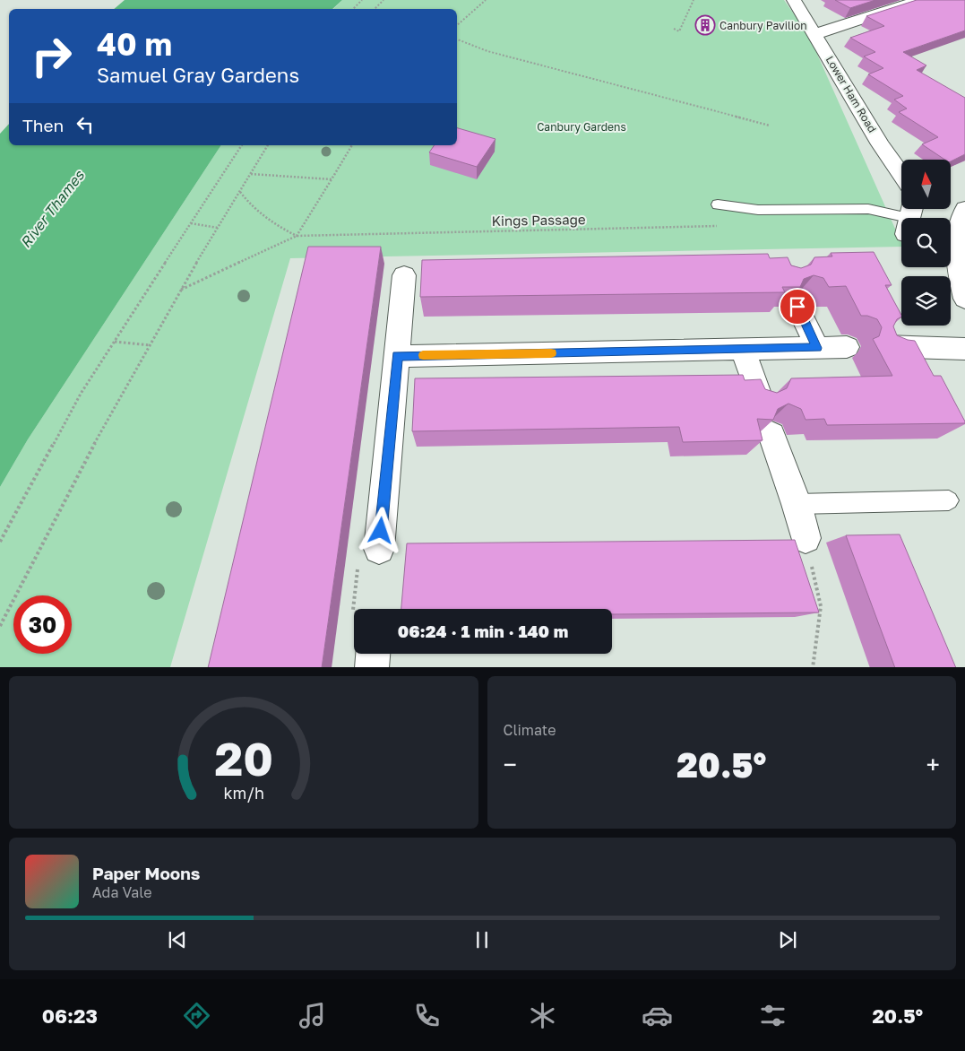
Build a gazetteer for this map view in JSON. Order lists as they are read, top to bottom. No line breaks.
{"streets":{"street":["Lower Ham Road"],"path":["Kings Passage"]},"water":["River Thames"],"parks":["Canbury Gardens"],"places":{"building":["Canbury Pavilion"]},"north":"top","page":{"turn":["40 m","Samuel Gray Gardens"],"then":"Then","limit":"30","trip":"06:24 · 1 min · 140 m","tile":"Climate","heat":["−","20.5°","+"],"song":["Paper Moons","Ada Vale"],"tabs":["06:23","20.5°"],"gauge":["20","km/h"]}}
